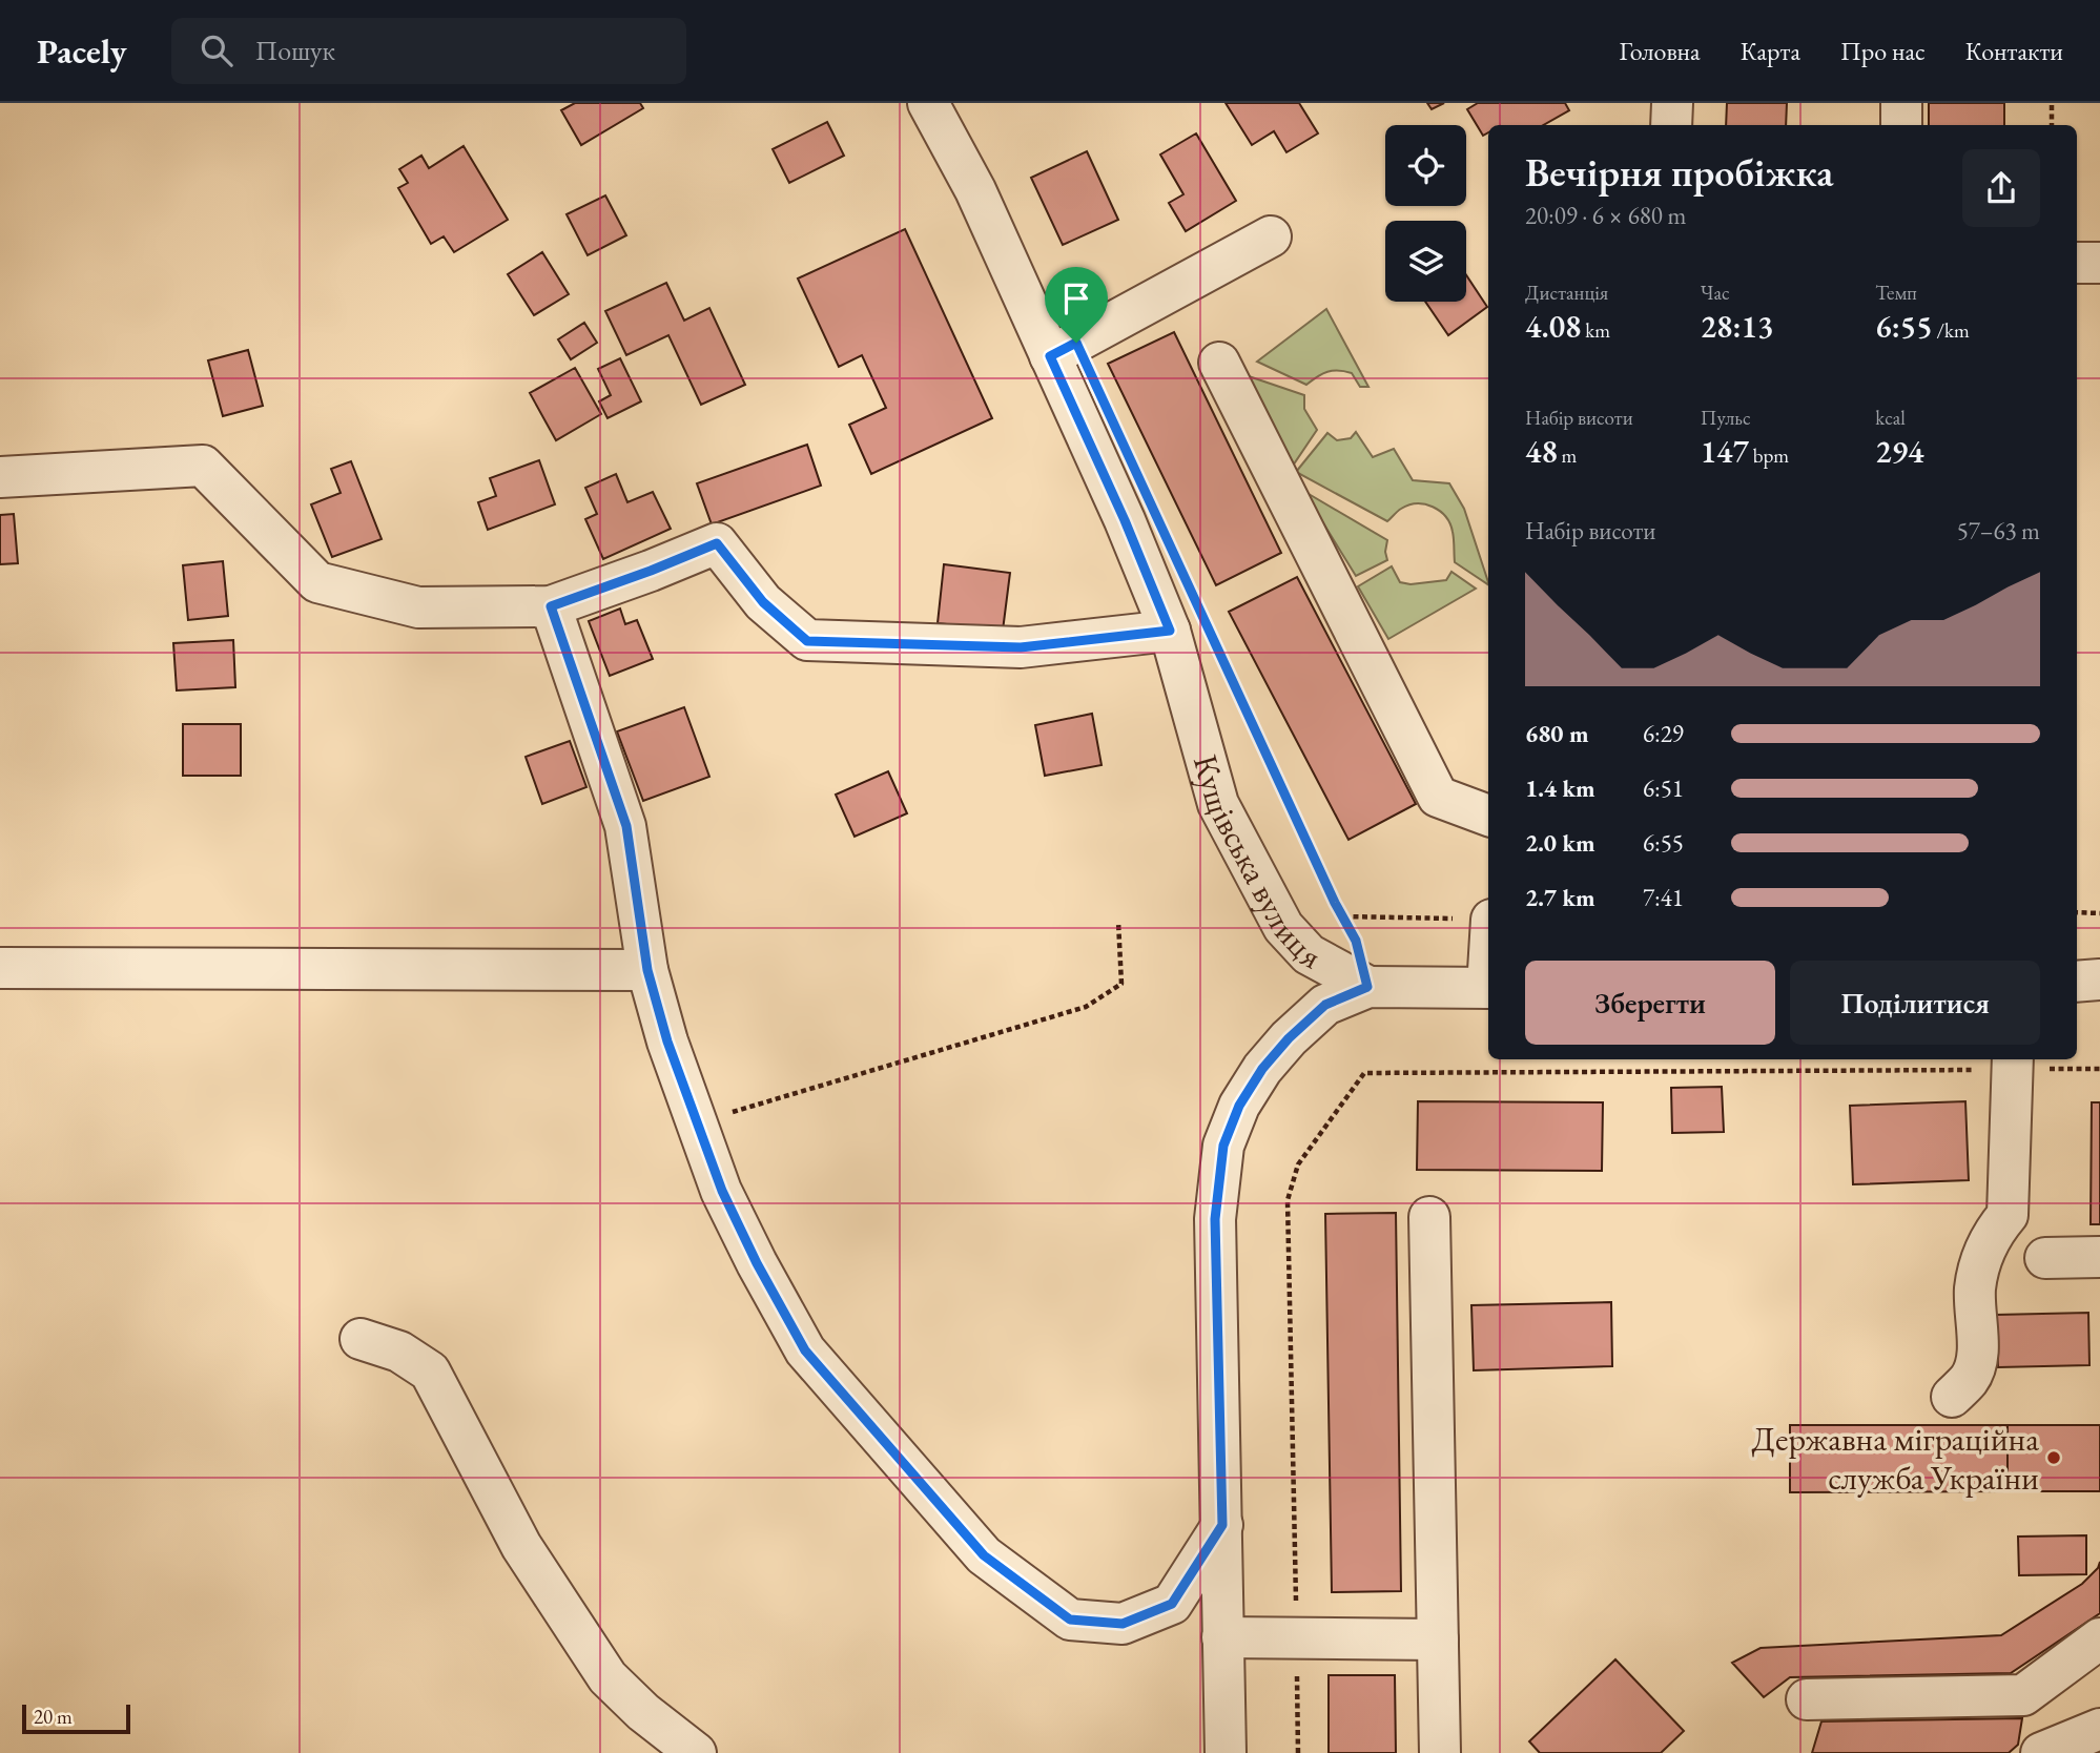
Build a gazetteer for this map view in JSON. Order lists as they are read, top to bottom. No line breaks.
{"streets":{"street":["Кущівська вулиця"]},"places":["Державна міграційна служба України"],"scale_bar":"20 m","page":{"header":"Pacely","search":"Пошук","nav":["Головна","Карта","Про нас","Контакти"],"heading":["Вечірня пробіжка","20:09 · 6 × 680 m"],"stats":[["Дистанція","4.08 km"],["Час","28:13"],["Темп","6:55 /km"],["Набір висоти","48 m"],["Пульс","147 bpm"],["kcal","294"]],"chart":["Набір висоти","57–63 m"],"list":[{"name":"680 m","note":"6:29"},{"name":"1.4 km","note":"6:51"},{"name":"2.0 km","note":"6:55"},{"name":"2.7 km","note":"7:41"}],"buttons":["Зберегти","Поділитися"],"scale":"20 m"}}
